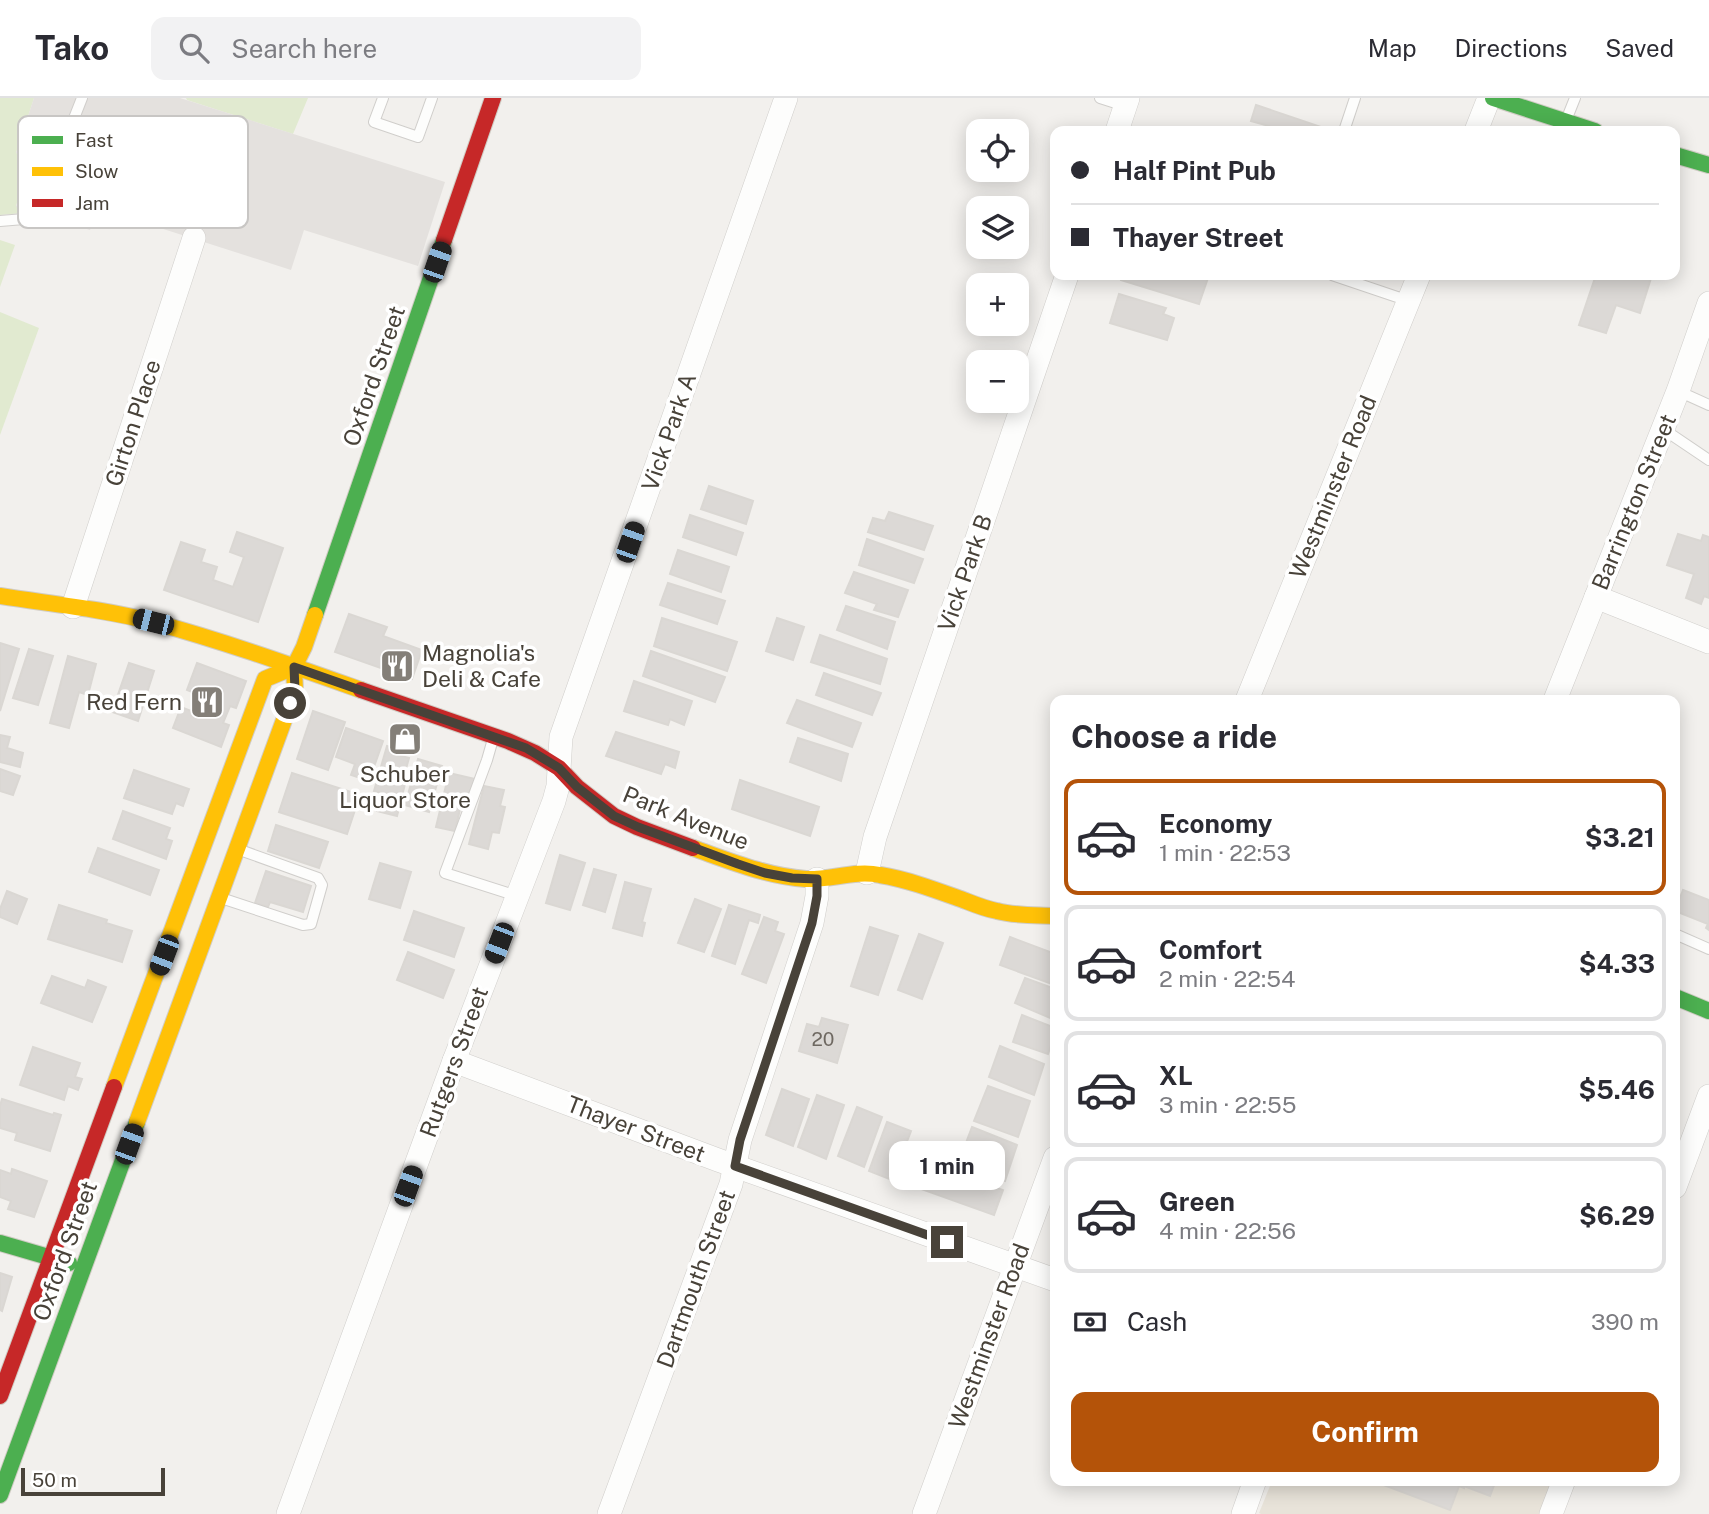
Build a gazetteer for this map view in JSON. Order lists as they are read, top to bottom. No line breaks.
{"streets":{"street":["Oxford Street","Girton Place","Vick Park A","Westminster Road","Barrington Street","Vick Park B","Park Avenue","Rutgers Street","Thayer Street","Dartmouth Street"]},"crossings":[["Oxford Street","Park Avenue"],["Girton Place","Park Avenue"],["Vick Park A","Park Avenue"],["Vick Park A","Rutgers Street"],["Westminster Road","Thayer Street"],["Vick Park B","Park Avenue"],["Park Avenue","Rutgers Street"],["Park Avenue","Dartmouth Street"],["Rutgers Street","Thayer Street"],["Thayer Street","Dartmouth Street"]],"places":{"restaurant":["Magnolia's Deli & Cafe","Red Fern"],"shop":["Schuber Liquor Store"]},"house_numbers":["20"],"legend":["Fast","Slow","Jam"],"scale_bar":"50 m","page":{"header":"Tako","search":"Search here","nav":["Map","Directions","Saved"],"map_buttons":["+","−"],"banner":["Half Pint Pub","Thayer Street"],"heading":"Choose a ride","list":[{"name":"Economy","note":"1 min · 22:53","value":"$3.21"},{"name":"Comfort","note":"2 min · 22:54","value":"$4.33"},{"name":"XL","note":"3 min · 22:55","value":"$5.46"},{"name":"Green","note":"4 min · 22:56","value":"$6.29"}],"bubble":"1 min","pay":["Cash","390 m"],"buttons":"Confirm","scale":"50 m"}}
